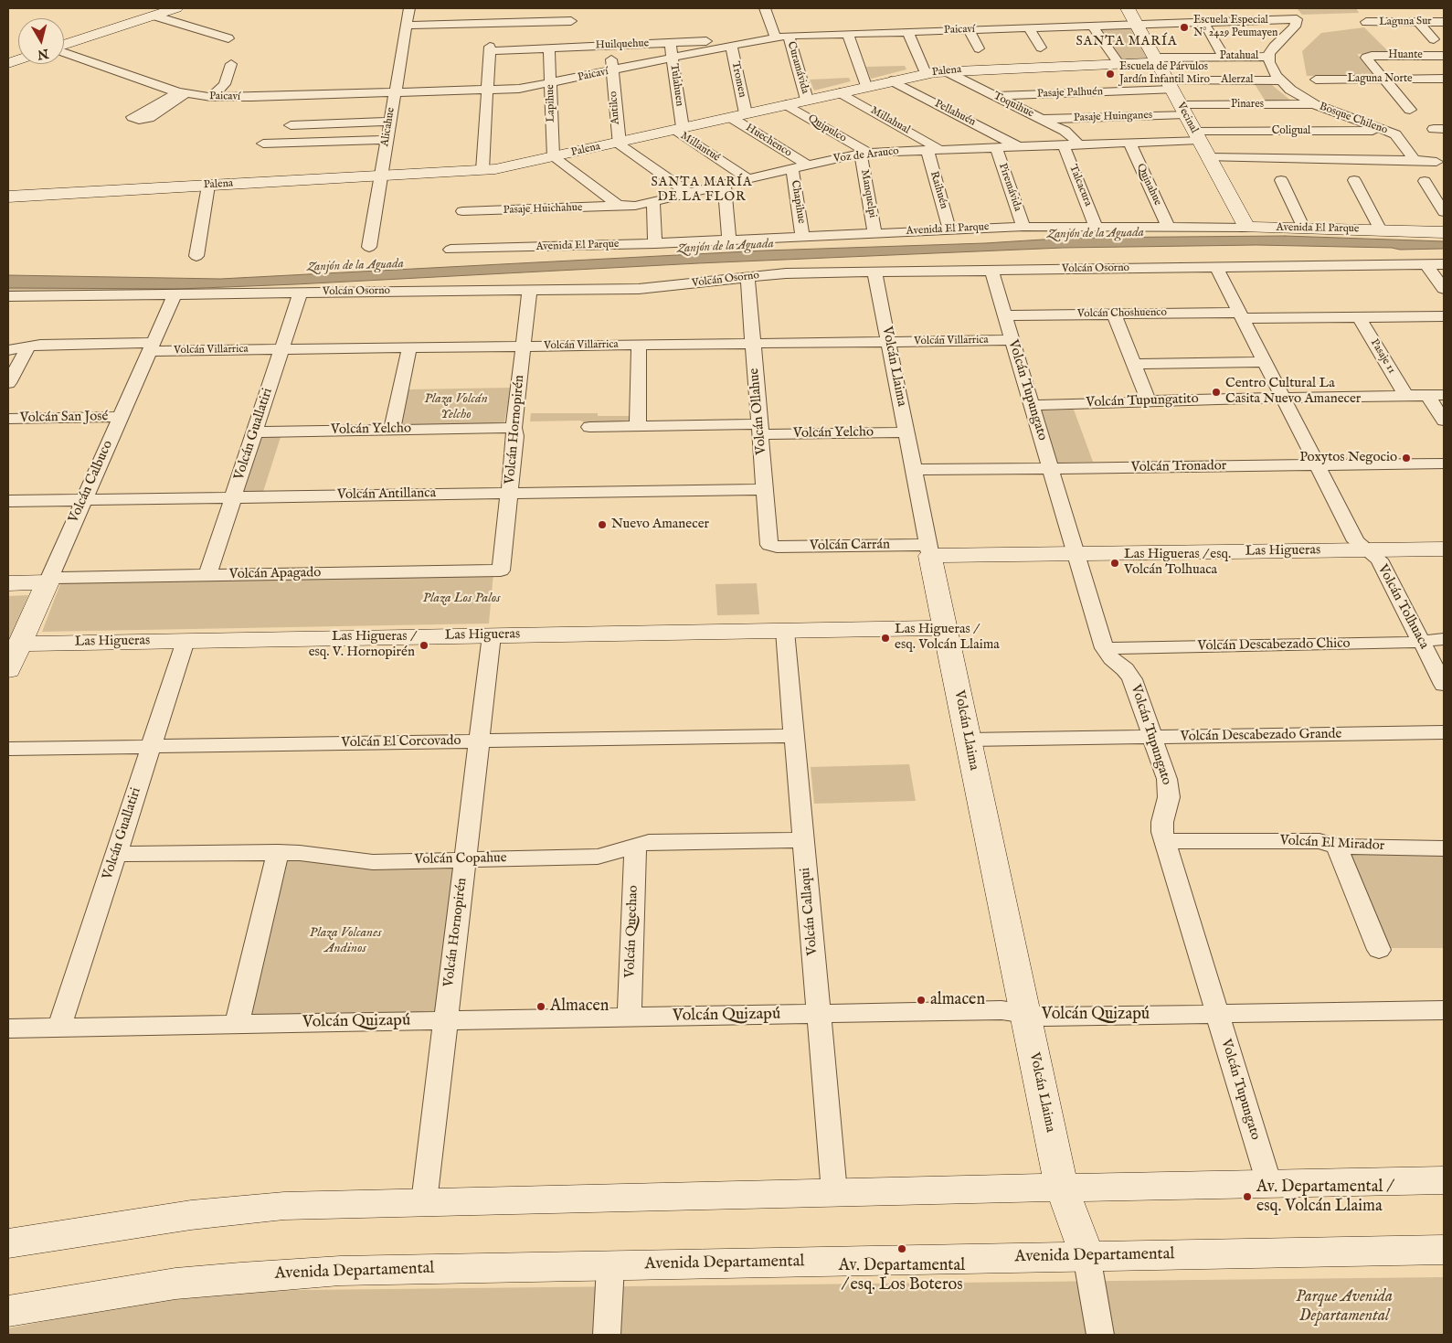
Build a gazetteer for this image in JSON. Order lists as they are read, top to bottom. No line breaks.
{"streets":{"street":["Laguna Sur","Paicaví","Huilquehue","Huante","Patahual","Curamávida","Palena","Tromen","Laguna Norte","Alerzal","Tulahuen","Pasaje Palhuén","Lapihue","Toquihue","Pinares","Antilco","Pellahuén","Pasaje Huinganes","Vecinal","Bosque Chileno","Millahual","Alicahue","Quipulco","Coligual","Huechenco","Millantué","Voz de Arauco","Quinahue","Talcacura","Piremávida","Raihuén","Manquelpi","Chapihue","Pasaje Huichahue","Avenida El Parque","Volcán Osorno","Volcán Choshuenco","Volcán Villarrica","Pasaje 11","Volcán Llaima","Volcán Tupungato","Volcán Tupungatito","Volcán Ollahue","Volcán San José","Volcán Yelcho","Volcán Hornopirén","Volcán Guallatiri","Volcán Tronador","Volcán Calbuco","Volcán Antillanca","Volcán Carrán","Las Higueras","Volcán Apagado","Volcán Tolhuaca","Volcán Descabezado Chico","Volcán Descabezado Grande","Volcán El Corcovado","Volcán El Mirador","Volcán Copahue","Volcán Callaqui","Volcán Quechao","Volcán Quizapú","Avenida Departamental"]},"crossings":[["Paicaví","Huilquehue"],["Paicaví","Curamávida"],["Paicaví","Tromen"],["Paicaví","Tulahuen"],["Paicaví","Lapihue"],["Paicaví","Antilco"],["Paicaví","Vecinal"],["Paicaví","Alicahue"],["Huilquehue","Palena"],["Huilquehue","Tulahuen"],["Huilquehue","Lapihue"],["Huilquehue","Antilco"],["Huante","Laguna Norte"],["Patahual","Palena"],["Patahual","Vecinal"],["Patahual","Bosque Chileno"],["Curamávida","Palena"],["Palena","Tromen"],["Palena","Tulahuen"],["Palena","Lapihue"],["Palena","Toquihue"],["Palena","Antilco"],["Palena","Pellahuén"],["Palena","Vecinal"],["Palena","Millahual"],["Palena","Alicahue"],["Palena","Quipulco"],["Palena","Huechenco"],["Palena","Millantué"],["Tromen","Huechenco"],["Alerzal","Pasaje Palhuén"],["Alerzal","Vecinal"],["Alerzal","Bosque Chileno"],["Tulahuen","Millantué"],["Pasaje Palhuén","Toquihue"],["Pasaje Palhuén","Vecinal"],["Toquihue","Pasaje Huinganes"],["Toquihue","Voz de Arauco"],["Pinares","Pasaje Huinganes"],["Pinares","Vecinal"],["Pinares","Bosque Chileno"],["Pellahuén","Voz de Arauco"],["Pasaje Huinganes","Vecinal"],["Vecinal","Coligual"],["Vecinal","Voz de Arauco"],["Vecinal","Avenida El Parque"],["Bosque Chileno","Coligual"],["Millahual","Voz de Arauco"],["Millahual","Raihuén"],["Quipulco","Voz de Arauco"],["Quipulco","Manquelpi"],["Coligual","Voz de Arauco"],["Huechenco","Voz de Arauco"],["Millantué","Voz de Arauco"],["Voz de Arauco","Quinahue"],["Voz de Arauco","Talcacura"],["Voz de Arauco","Piremávida"],["Voz de Arauco","Raihuén"],["Voz de Arauco","Manquelpi"],["Voz de Arauco","Chapihue"],["Voz de Arauco","Pasaje Huichahue"],["Quinahue","Avenida El Parque"],["Talcacura","Avenida El Parque"],["Piremávida","Avenida El Parque"],["Raihuén","Avenida El Parque"],["Manquelpi","Avenida El Parque"],["Chapihue","Avenida El Parque"],["Volcán Osorno","Volcán Llaima"],["Volcán Osorno","Volcán Tupungato"],["Volcán Osorno","Volcán Ollahue"],["Volcán Osorno","Volcán Hornopirén"],["Volcán Osorno","Volcán Guallatiri"],["Volcán Osorno","Volcán Calbuco"],["Volcán Osorno","Volcán Tolhuaca"],["Volcán Choshuenco","Pasaje 11"],["Volcán Choshuenco","Volcán Tupungato"],["Volcán Choshuenco","Volcán Tolhuaca"],["Volcán Villarrica","Volcán Llaima"],["Volcán Villarrica","Volcán Tupungato"],["Volcán Villarrica","Volcán Ollahue"],["Volcán Villarrica","Volcán Hornopirén"],["Volcán Villarrica","Volcán Guallatiri"],["Volcán Villarrica","Volcán Calbuco"],["Pasaje 11","Volcán Tupungatito"],["Volcán Llaima","Volcán Yelcho"],["Volcán Llaima","Volcán Tronador"],["Volcán Llaima","Volcán Carrán"],["Volcán Llaima","Las Higueras"],["Volcán Llaima","Volcán Descabezado Grande"],["Volcán Llaima","Volcán Quizapú"],["Volcán Llaima","Avenida Departamental"],["Volcán Tupungato","Volcán Tupungatito"],["Volcán Tupungato","Volcán Tronador"],["Volcán Tupungato","Las Higueras"],["Volcán Tupungato","Volcán Descabezado Chico"],["Volcán Tupungato","Volcán Descabezado Grande"],["Volcán Tupungato","Volcán El Mirador"],["Volcán Tupungato","Volcán Quizapú"],["Volcán Tupungatito","Volcán Tolhuaca"],["Volcán Ollahue","Volcán Yelcho"],["Volcán Ollahue","Volcán Antillanca"],["Volcán Ollahue","Volcán Carrán"],["Volcán San José","Volcán Calbuco"],["Volcán Yelcho","Volcán Hornopirén"],["Volcán Yelcho","Volcán Guallatiri"],["Volcán Hornopirén","Volcán Antillanca"],["Volcán Hornopirén","Las Higueras"],["Volcán Hornopirén","Volcán Apagado"],["Volcán Hornopirén","Volcán El Corcovado"],["Volcán Hornopirén","Volcán Copahue"],["Volcán Hornopirén","Volcán Quizapú"],["Volcán Guallatiri","Volcán Antillanca"],["Volcán Guallatiri","Las Higueras"],["Volcán Guallatiri","Volcán Apagado"],["Volcán Guallatiri","Volcán El Corcovado"],["Volcán Guallatiri","Volcán Copahue"],["Volcán Guallatiri","Volcán Quizapú"],["Volcán Tronador","Volcán Tolhuaca"],["Volcán Calbuco","Volcán Antillanca"],["Volcán Calbuco","Las Higueras"],["Volcán Calbuco","Volcán Apagado"],["Volcán Carrán","Las Higueras"],["Las Higueras","Volcán Tolhuaca"],["Las Higueras","Volcán Callaqui"],["Volcán Tolhuaca","Volcán Descabezado Chico"],["Volcán El Corcovado","Volcán Callaqui"],["Volcán Copahue","Volcán Callaqui"],["Volcán Copahue","Volcán Quechao"],["Volcán Callaqui","Volcán Quizapú"],["Volcán Quechao","Volcán Quizapú"]],"districts":["SANTA MARÍA","SANTA MARÍA DE LA FLOR"],"water":["Zanjón de la Aguada"],"parks":["Plaza Volcán Yelcho","Plaza Los Palos","Plaza Volcanes Andinos","Parque Avenida Departamental"],"places":["Escuela Especial N° 2429 Peumayen","Escuela de Párvulos Jardín Infantil Miro","Centro Cultural La Casita Nuevo Amanecer","Poxytos Negocio","Nuevo Amanecer","Las Higueras / esq. Volcán Tolhuaca","Las Higueras / esq. Volcán Llaima","Las Higueras / esq. V. Hornopirén","almacen","Almacen","Av. Departamental / esq. Volcán Llaima","Av. Departamental / esq. Los Boteros"],"north":"bottom"}
